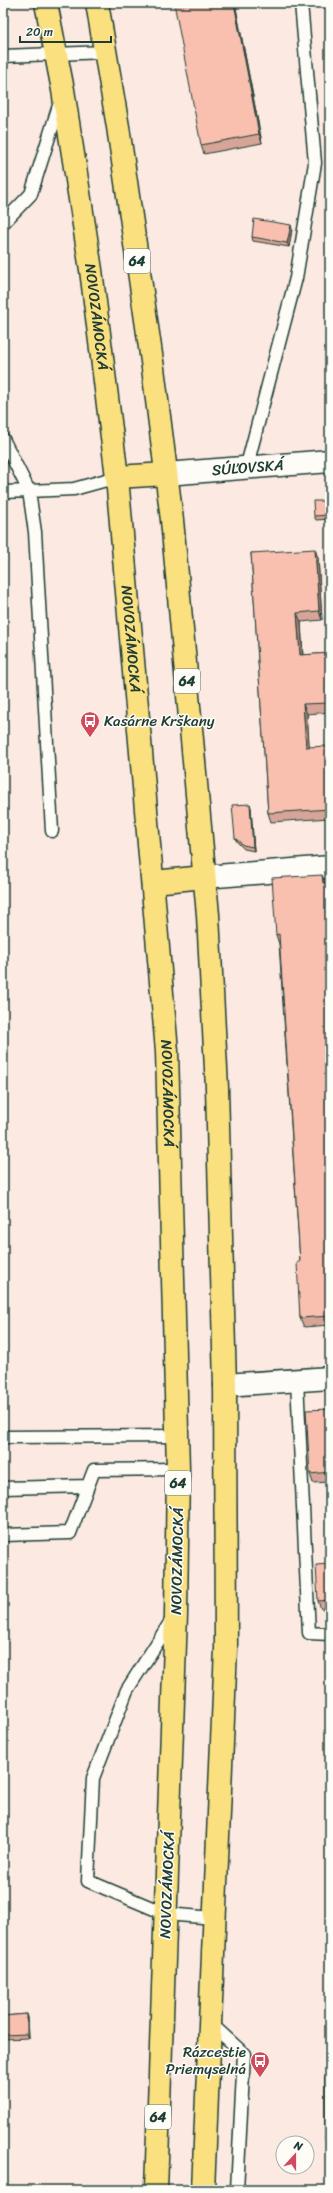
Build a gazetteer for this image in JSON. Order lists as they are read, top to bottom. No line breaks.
{"streets":{"main road":["64","NOVOZÁMOCKÁ"],"street":["SÚĽOVSKÁ"]},"crossings":[["64","SÚĽOVSKÁ"]],"places":{"bus stop":["Kasárne Krškany","Rázcestie Priemyselná"]},"scale_bar":"20 m","north":"top"}
